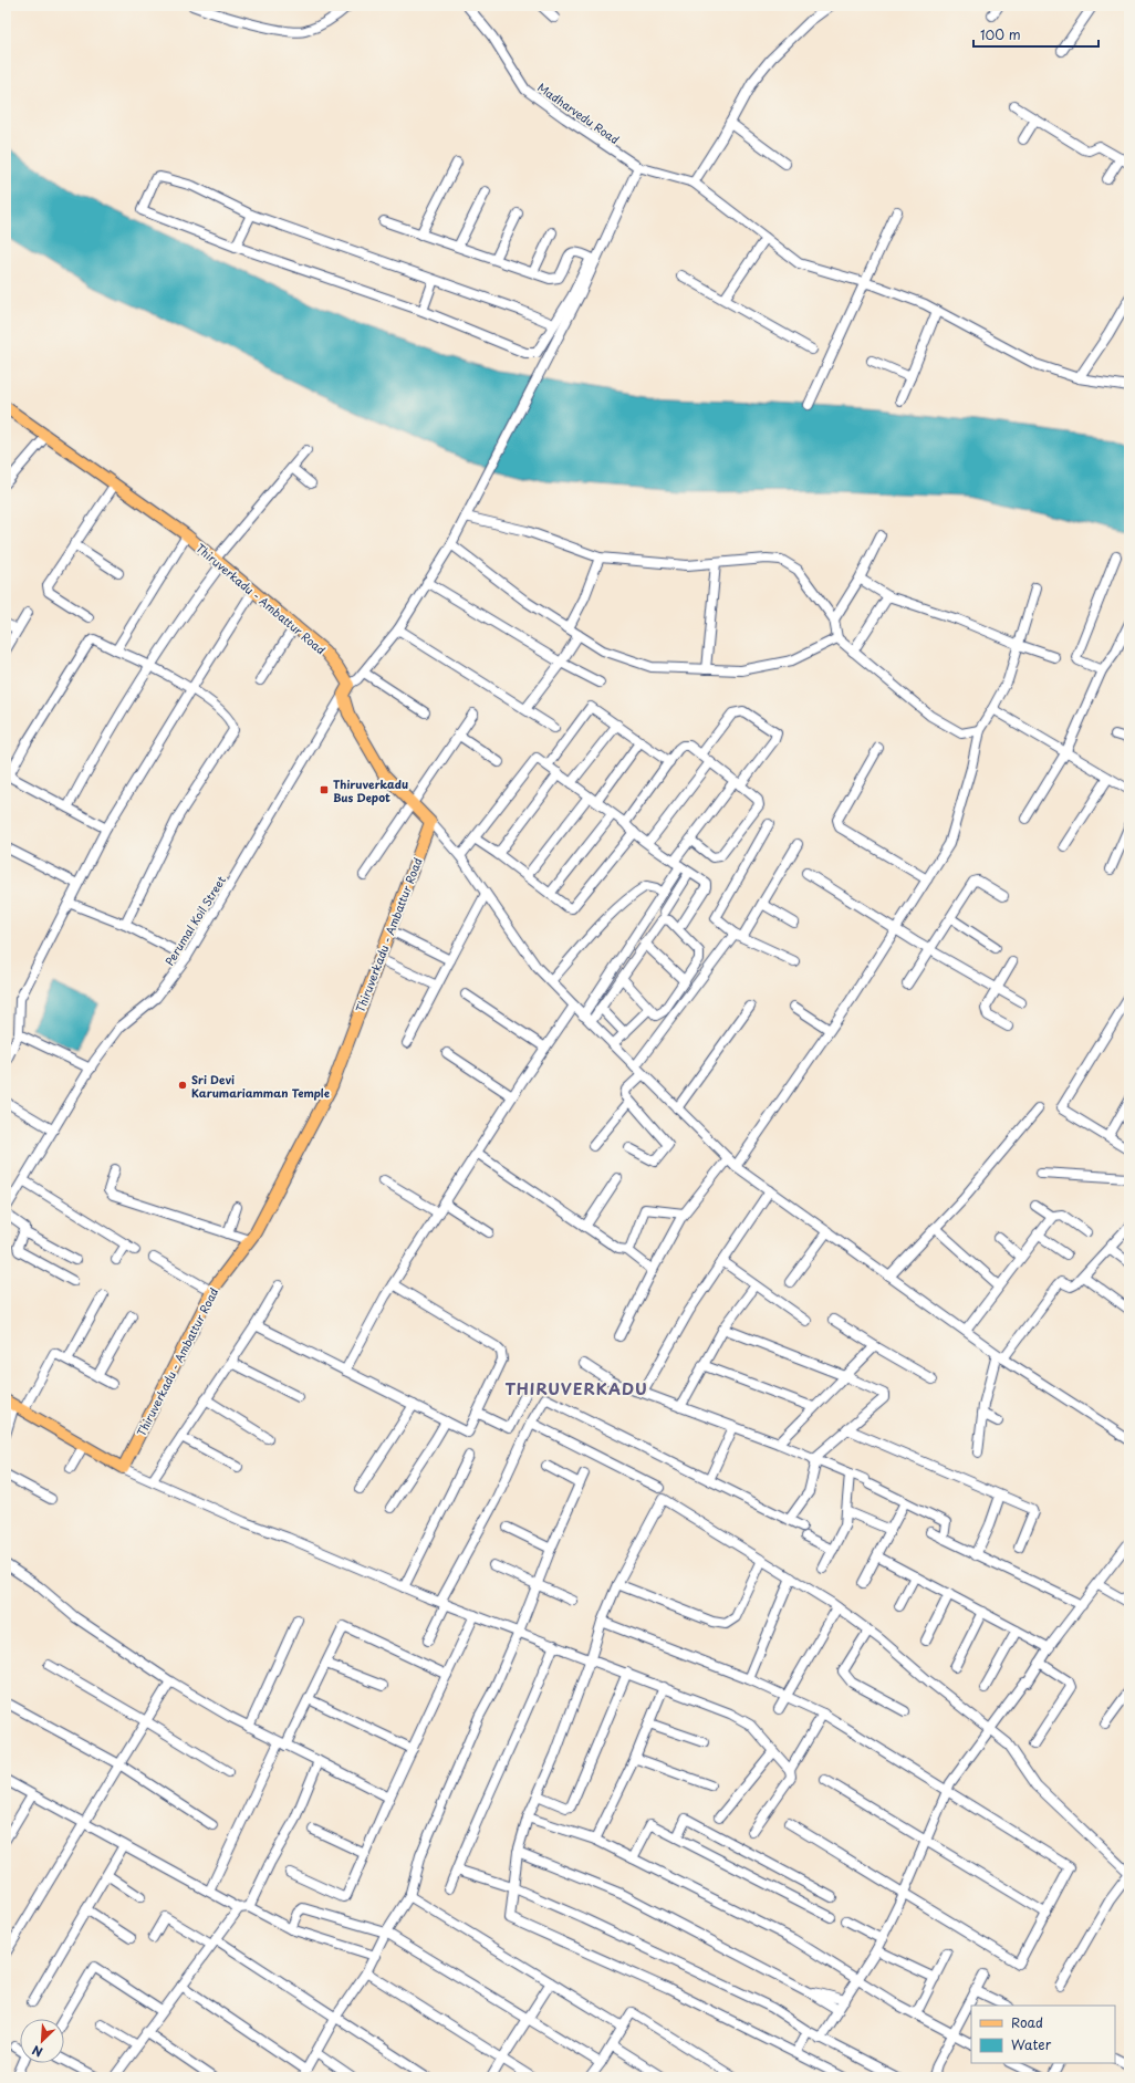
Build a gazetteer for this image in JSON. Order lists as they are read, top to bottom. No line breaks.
{"streets":{"main road":["Thiruverkadu - Ambattur Road"],"street":["Madharvedu Road","Perumal Koil Street"]},"crossings":[["Thiruverkadu - Ambattur Road","Perumal Koil Street"]],"districts":["THIRUVERKADU"],"places":{"transit":["Thiruverkadu Bus Depot"],"other":["Sri Devi Karumariamman Temple"]},"legend":["Road","Water"],"scale_bar":"100 m","north":"bottom left"}
